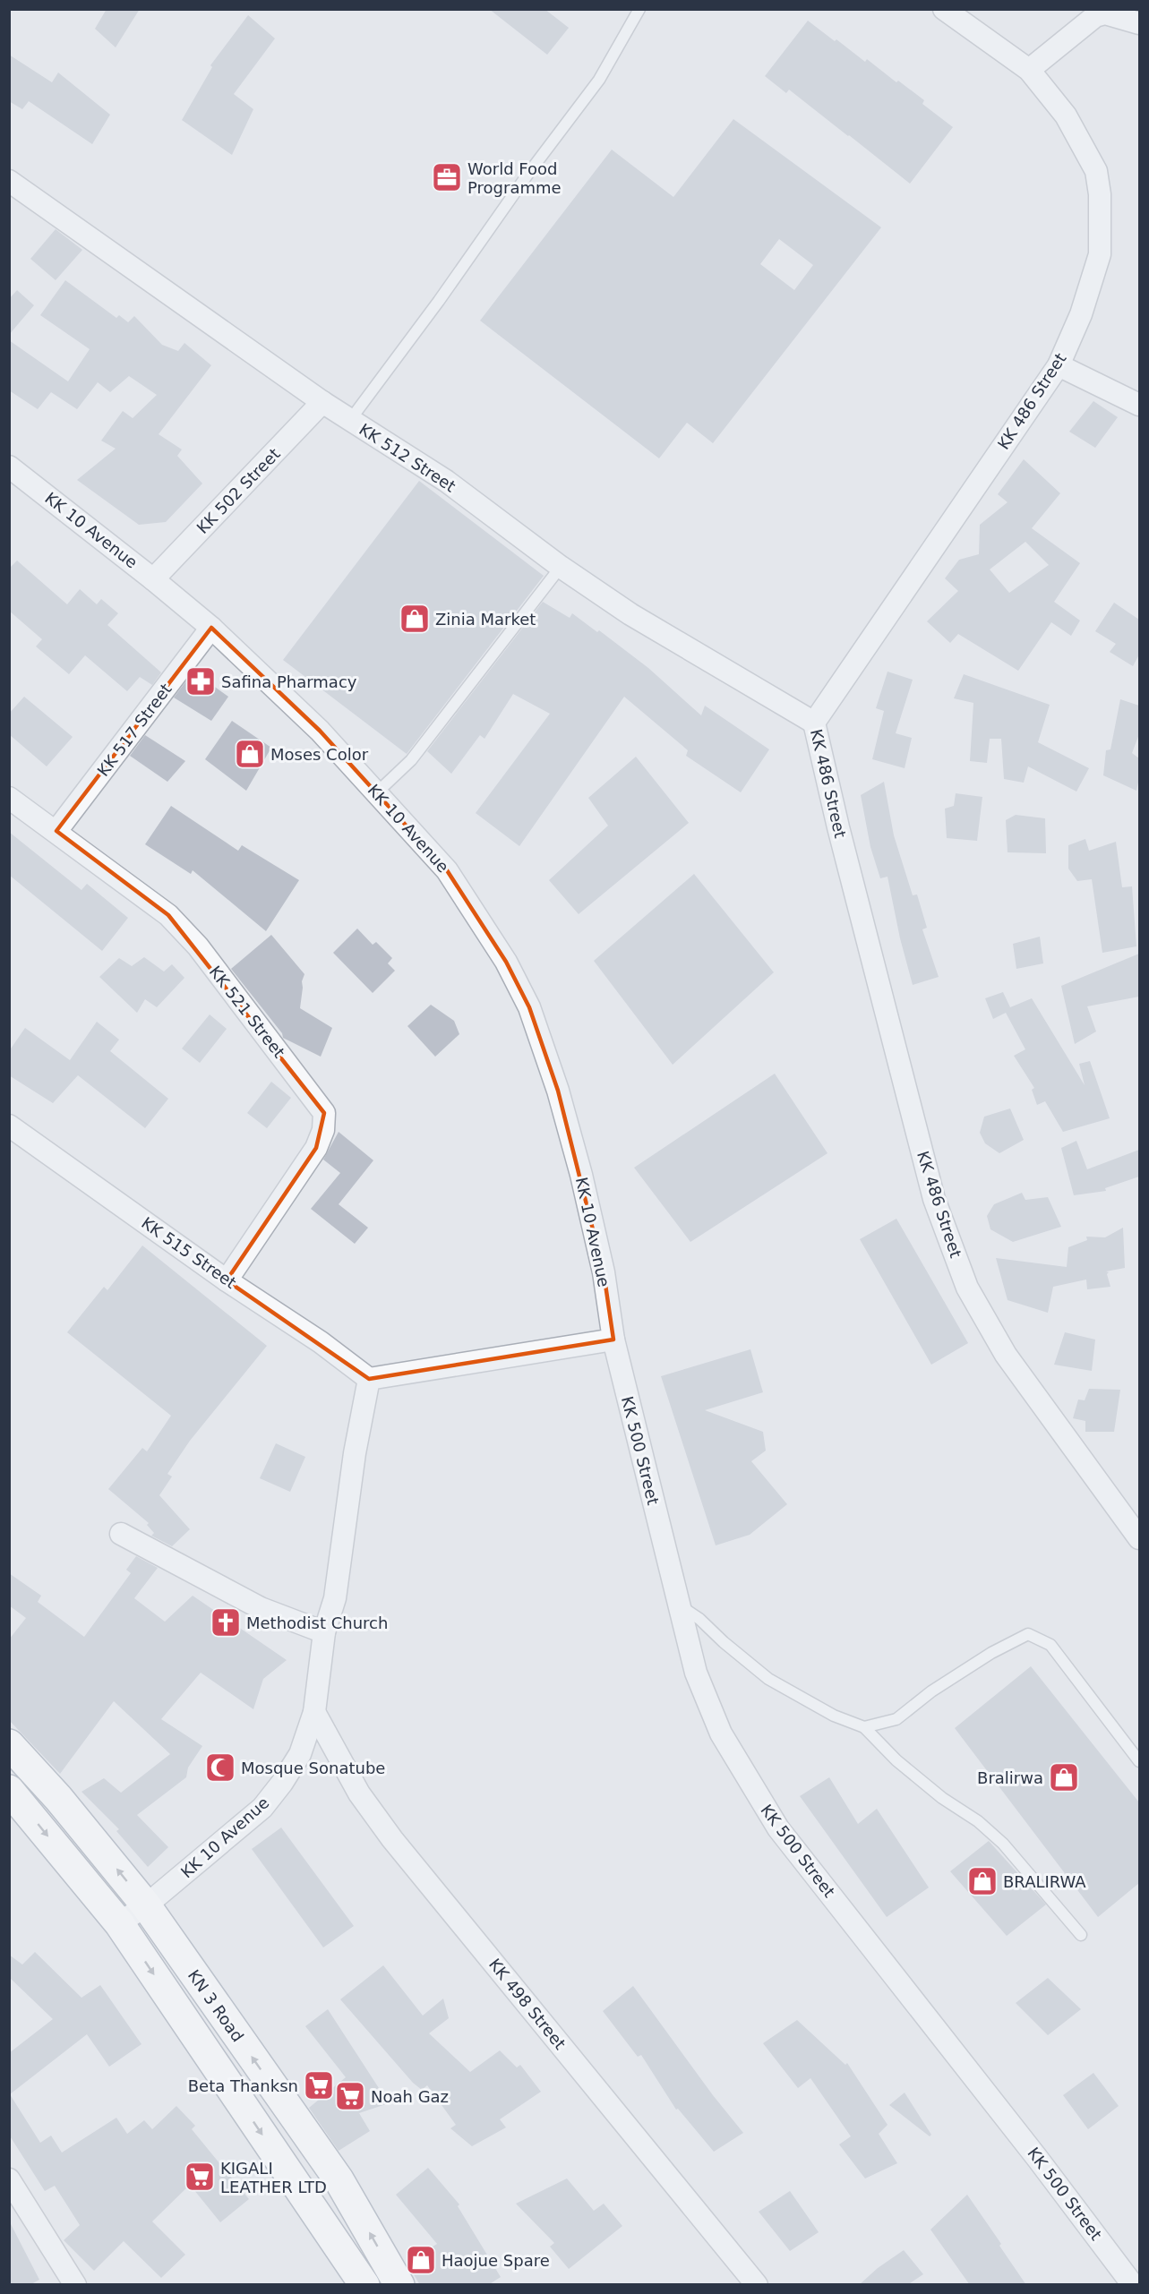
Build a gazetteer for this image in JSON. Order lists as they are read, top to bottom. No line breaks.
{"streets":{"highway":["KN 3 Road"],"street":["KK 486 Street","KK 512 Street","KK 502 Street","KK 10 Avenue","KK 517 Street","KK 521 Street","KK 515 Street","KK 500 Street","KK 498 Street"]},"crossings":[["KK 486 Street","KK 512 Street"],["KK 512 Street","KK 502 Street"],["KK 502 Street","KK 10 Avenue"],["KK 10 Avenue","KK 517 Street"],["KK 10 Avenue","KK 515 Street"],["KK 10 Avenue","KK 500 Street"],["KK 10 Avenue","KK 498 Street"],["KK 10 Avenue","KN 3 Road"],["KK 517 Street","KK 521 Street"],["KK 521 Street","KK 515 Street"]],"places":{"office":["World Food Programme"],"shop":["Zinia Market","Moses Color","Bralirwa","BRALIRWA","Haojue Spare"],"pharmacy":["Safina Pharmacy"],"church":["Methodist Church"],"mosque":["Mosque Sonatube"],"supermarket":["Beta Thanksn","Noah Gaz","KIGALI LEATHER LTD"]}}
